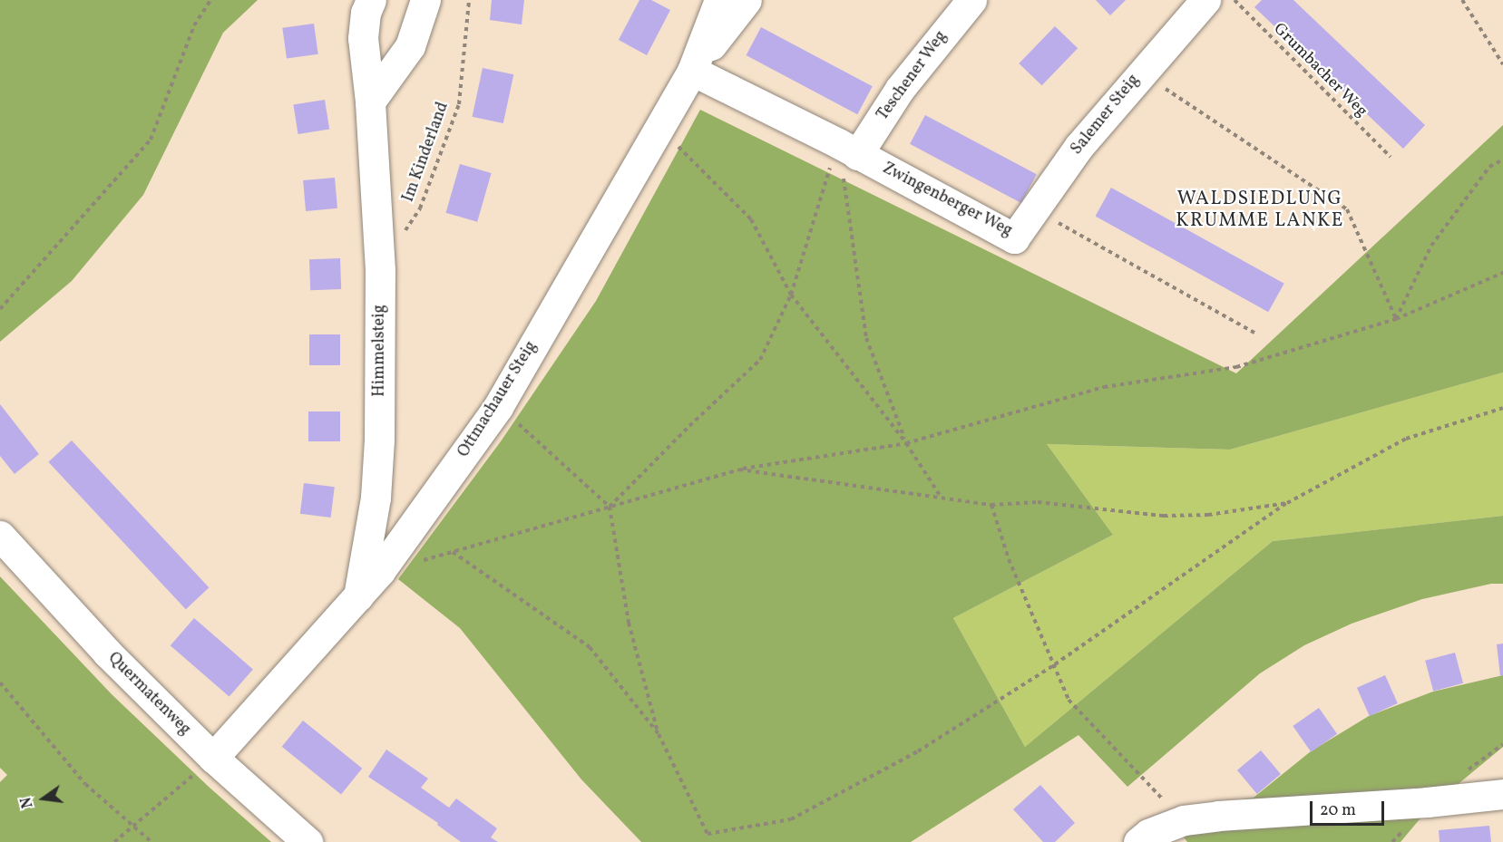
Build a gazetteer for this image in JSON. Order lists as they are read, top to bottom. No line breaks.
{"streets":{"street":["Teschener Weg","Salemer Steig","Zwingenberger Weg","Himmelsteig","Ottmachauer Steig","Quermatenweg"],"path":["Grumbacher Weg","Im Kinderland"]},"crossings":[["Teschener Weg","Zwingenberger Weg"],["Salemer Steig","Zwingenberger Weg"],["Zwingenberger Weg","Ottmachauer Steig"],["Himmelsteig","Ottmachauer Steig"],["Ottmachauer Steig","Quermatenweg"]],"districts":["WALDSIEDLUNG KRUMME LANKE"],"scale_bar":"20 m","north":"left"}
